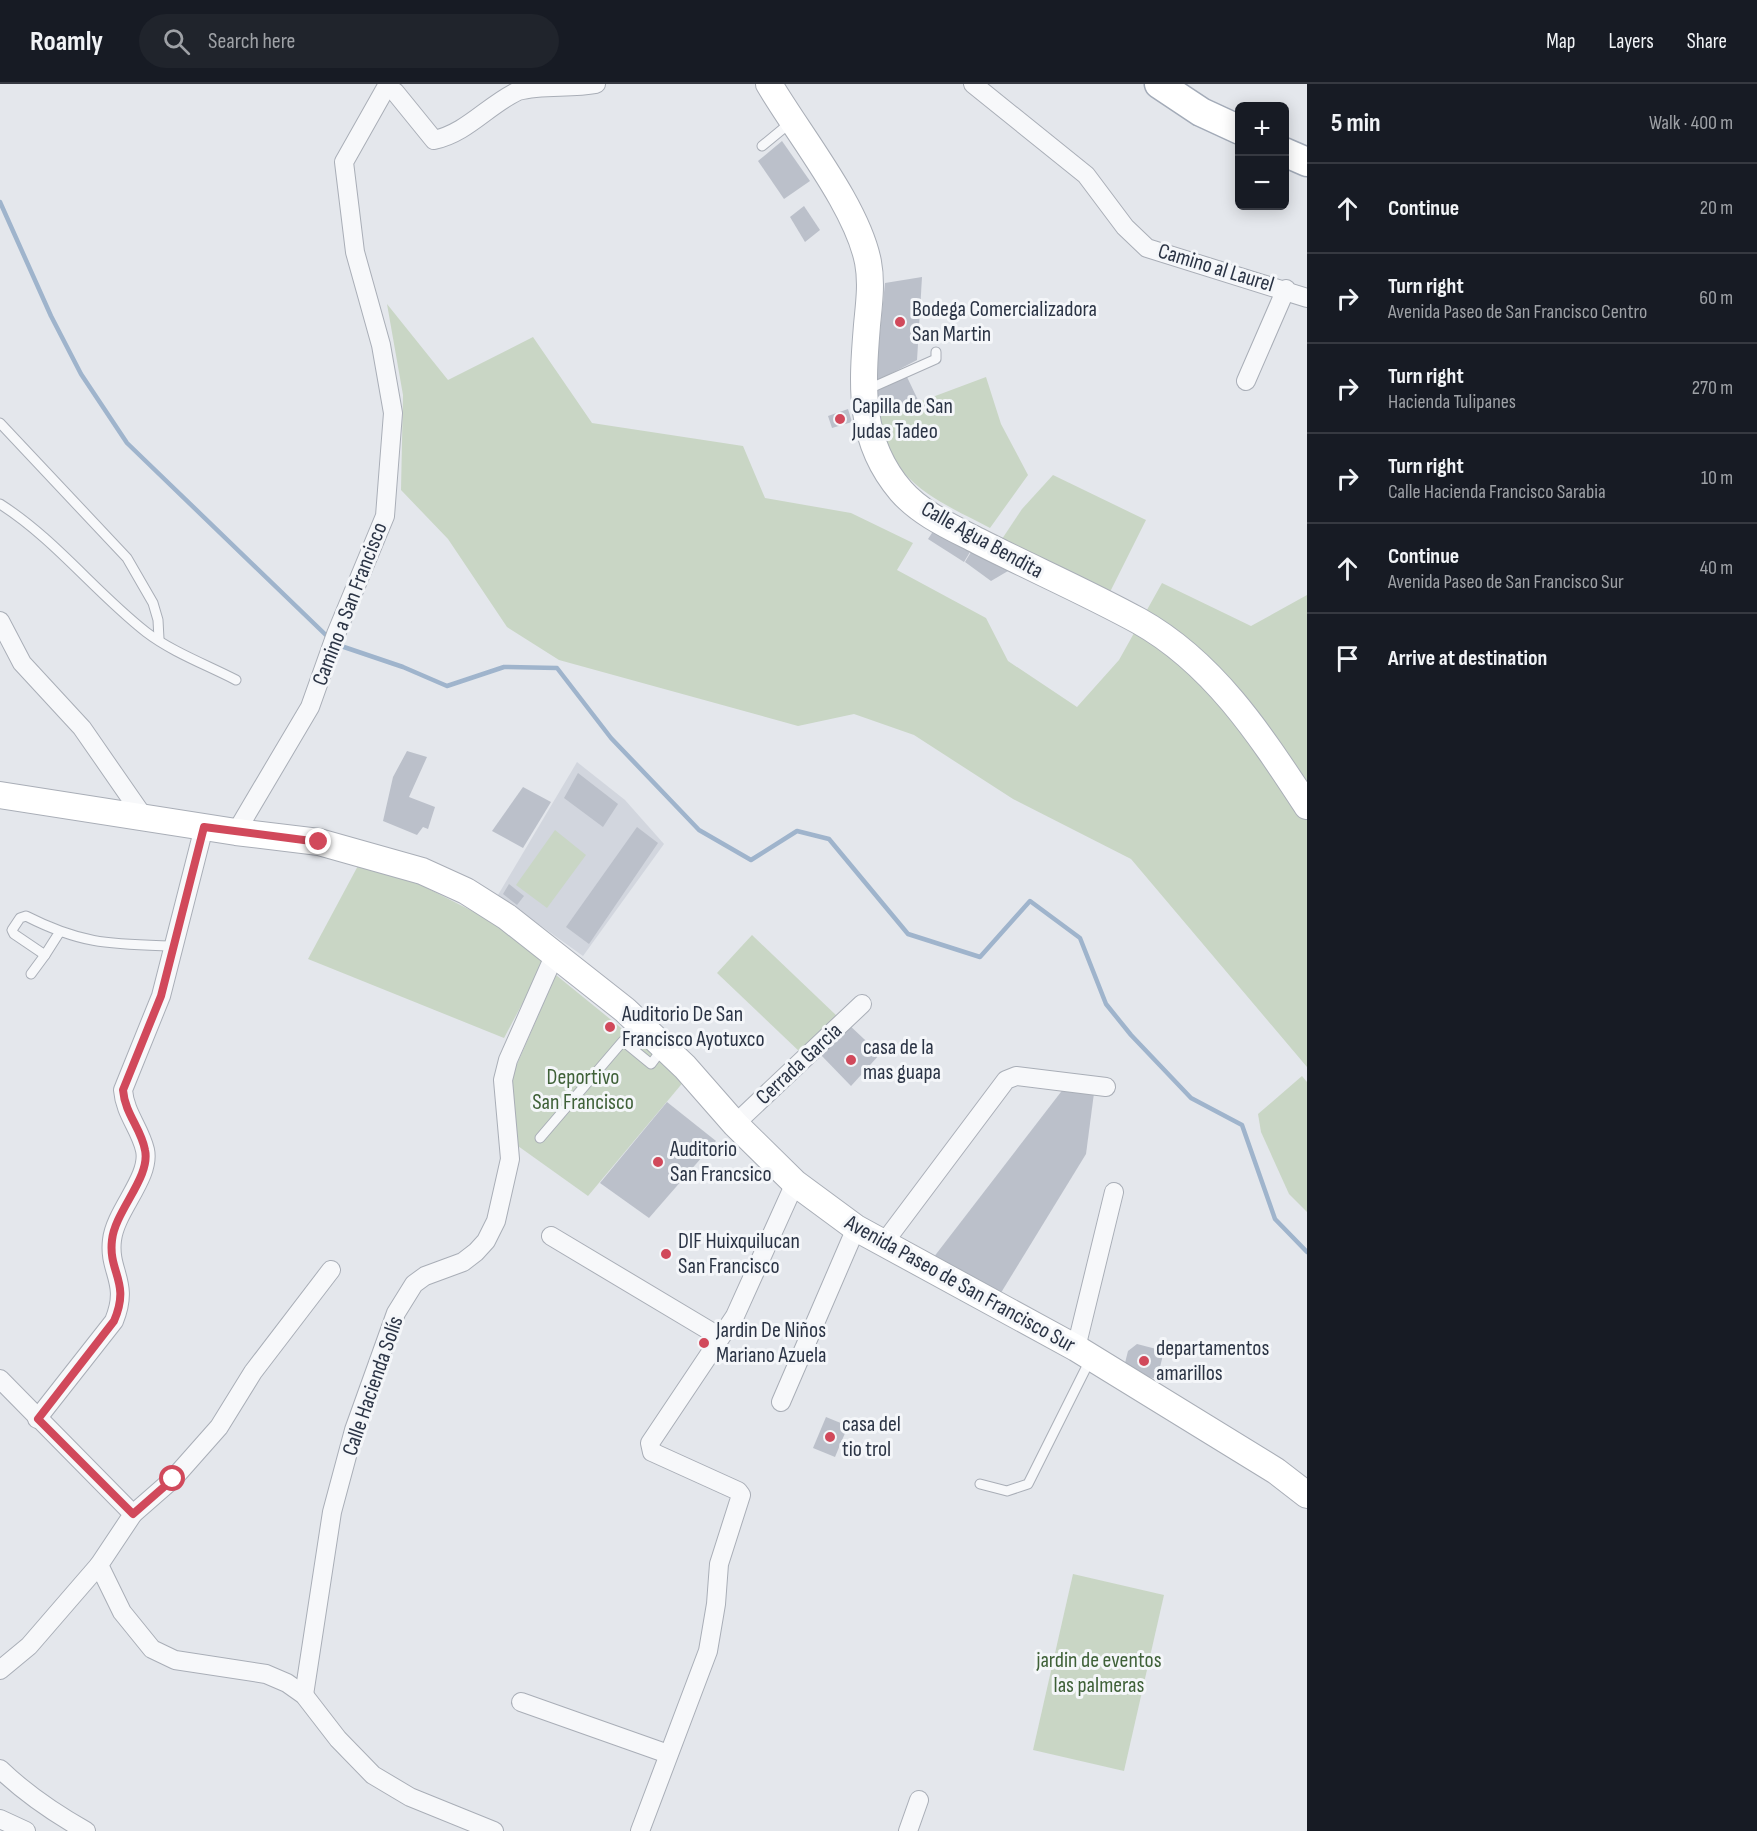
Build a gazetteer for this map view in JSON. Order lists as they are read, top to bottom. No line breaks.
{"streets":{"main road":["Calle Agua Bendita","Avenida Paseo de San Francisco Sur"],"street":["Camino al Laurel","Camino a San Francisco","Cerrada Garcia","Calle Hacienda Solís"]},"crossings":[["Camino a San Francisco","Avenida Paseo de San Francisco Sur"],["Cerrada Garcia","Avenida Paseo de San Francisco Sur"],["Avenida Paseo de San Francisco Sur","Calle Hacienda Solís"]],"parks":["Deportivo San Francisco","jardin de eventos las palmeras"],"places":["Bodega Comercializadora San Martin","Capilla de San Judas Tadeo","Auditorio De San Francisco Ayotuxco","casa de la mas guapa","Auditorio San Francsico","DIF Huixquilucan San Francisco","Jardin De Niños Mariano Azuela","departamentos amarillos","casa del tio trol"],"page":{"header":"Roamly","search":"Search here","nav":["Map","Layers","Share"],"heading":["5 min","Walk · 400 m"],"map_buttons":["+","−"],"list":[["Continue","20 m"],["Turn right","Avenida Paseo de San Francisco Centro","60 m"],["Turn right","Hacienda Tulipanes","270 m"],["Turn right","Calle Hacienda Francisco Sarabia","10 m"],["Continue","Avenida Paseo de San Francisco Sur","40 m"],"Arrive at destination"]}}
